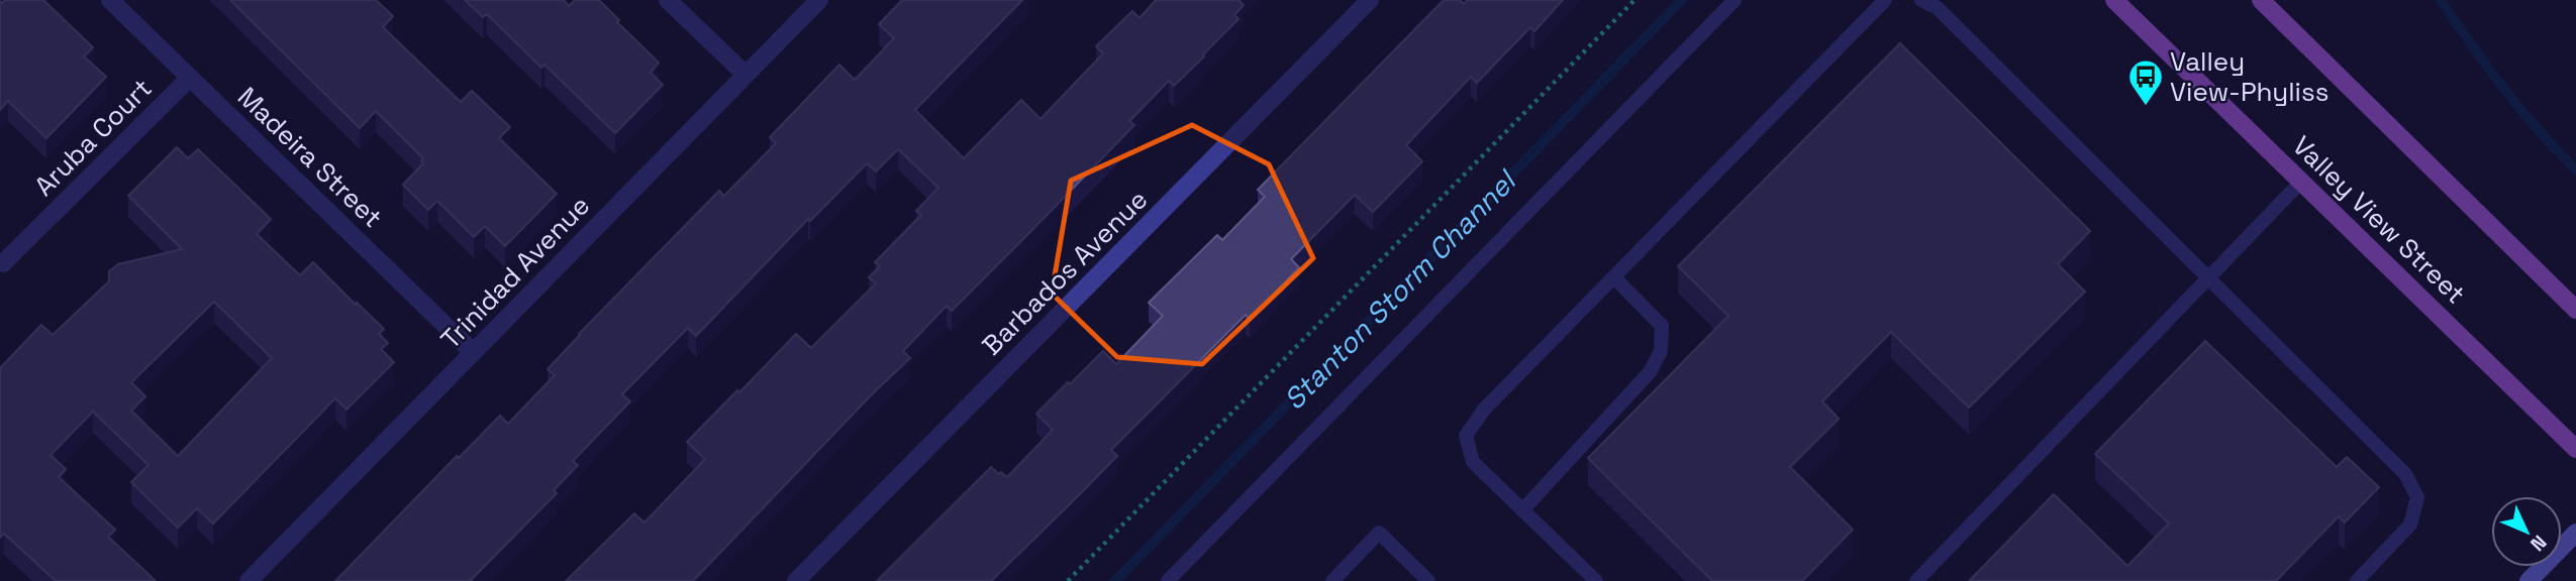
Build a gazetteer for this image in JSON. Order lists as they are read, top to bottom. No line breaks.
{"streets":{"main road":["Valley View Street"],"street":["Aruba Court","Madeira Street","Trinidad Avenue","Barbados Avenue"]},"crossings":[["Aruba Court","Madeira Street"],["Madeira Street","Trinidad Avenue"]],"water":["Stanton Storm Channel"],"places":{"bus stop":["Valley View-Phyliss"]},"north":"bottom right"}
